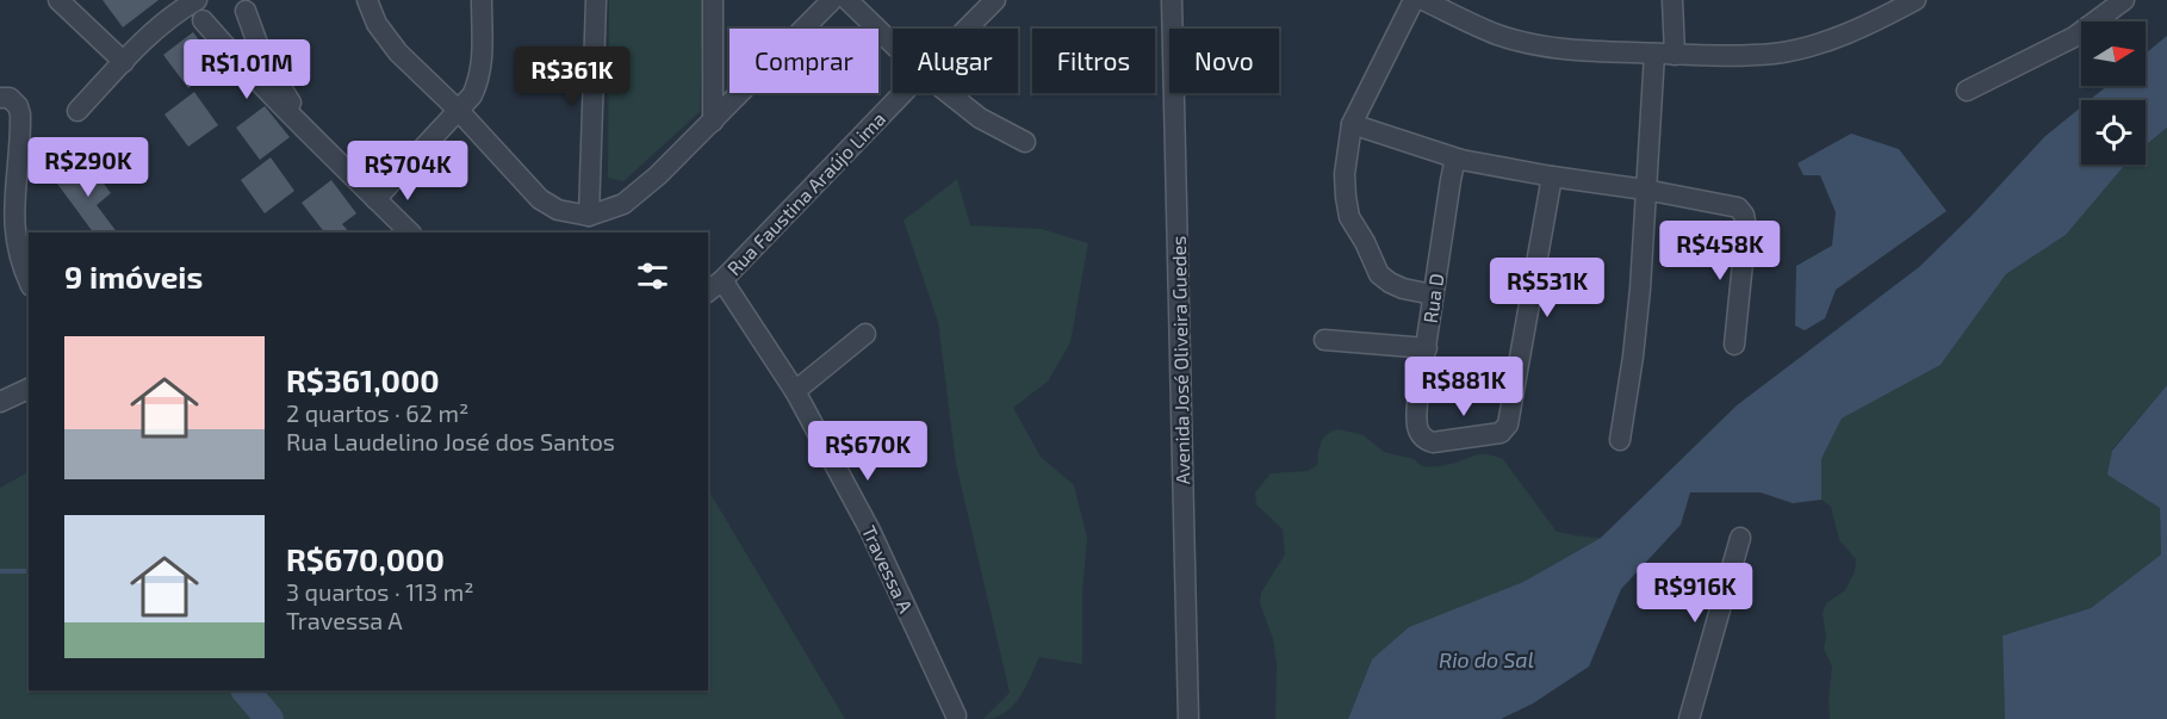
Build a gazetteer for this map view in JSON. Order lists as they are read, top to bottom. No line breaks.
{"streets":{"street":["Rua Faustina Araújo Lima","Rua D","Avenida José Oliveira Guedes","Travessa A"]},"crossings":[["Rua Faustina Araújo Lima","Travessa A"]],"water":["Rio do Sal"],"north":"right","page":{"chip":["Comprar","Alugar","Filtros","Novo"],"price":["R$1.01M","R$361K","R$290K","R$704K","R$458K","R$531K","R$881K","R$670K","R$916K"],"heading":"9 imóveis","list":[{"name":"R$361,000","note":"2 quartos · 62 m² · Rua Laudelino José dos Santos"},{"name":"R$670,000","note":"3 quartos · 113 m² · Travessa A"}]}}
